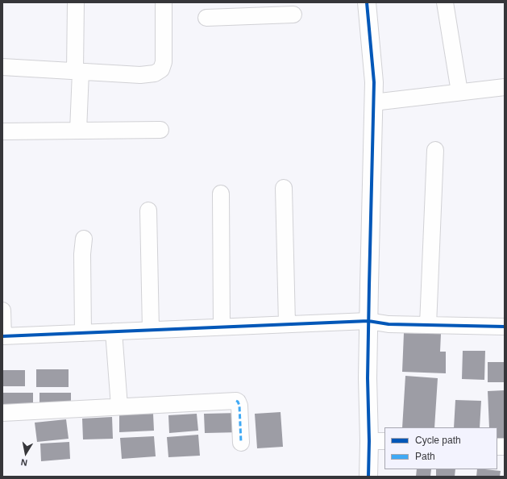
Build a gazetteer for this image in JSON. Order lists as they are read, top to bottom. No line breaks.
{"legend":["Cycle path","Path"],"north":"bottom"}
